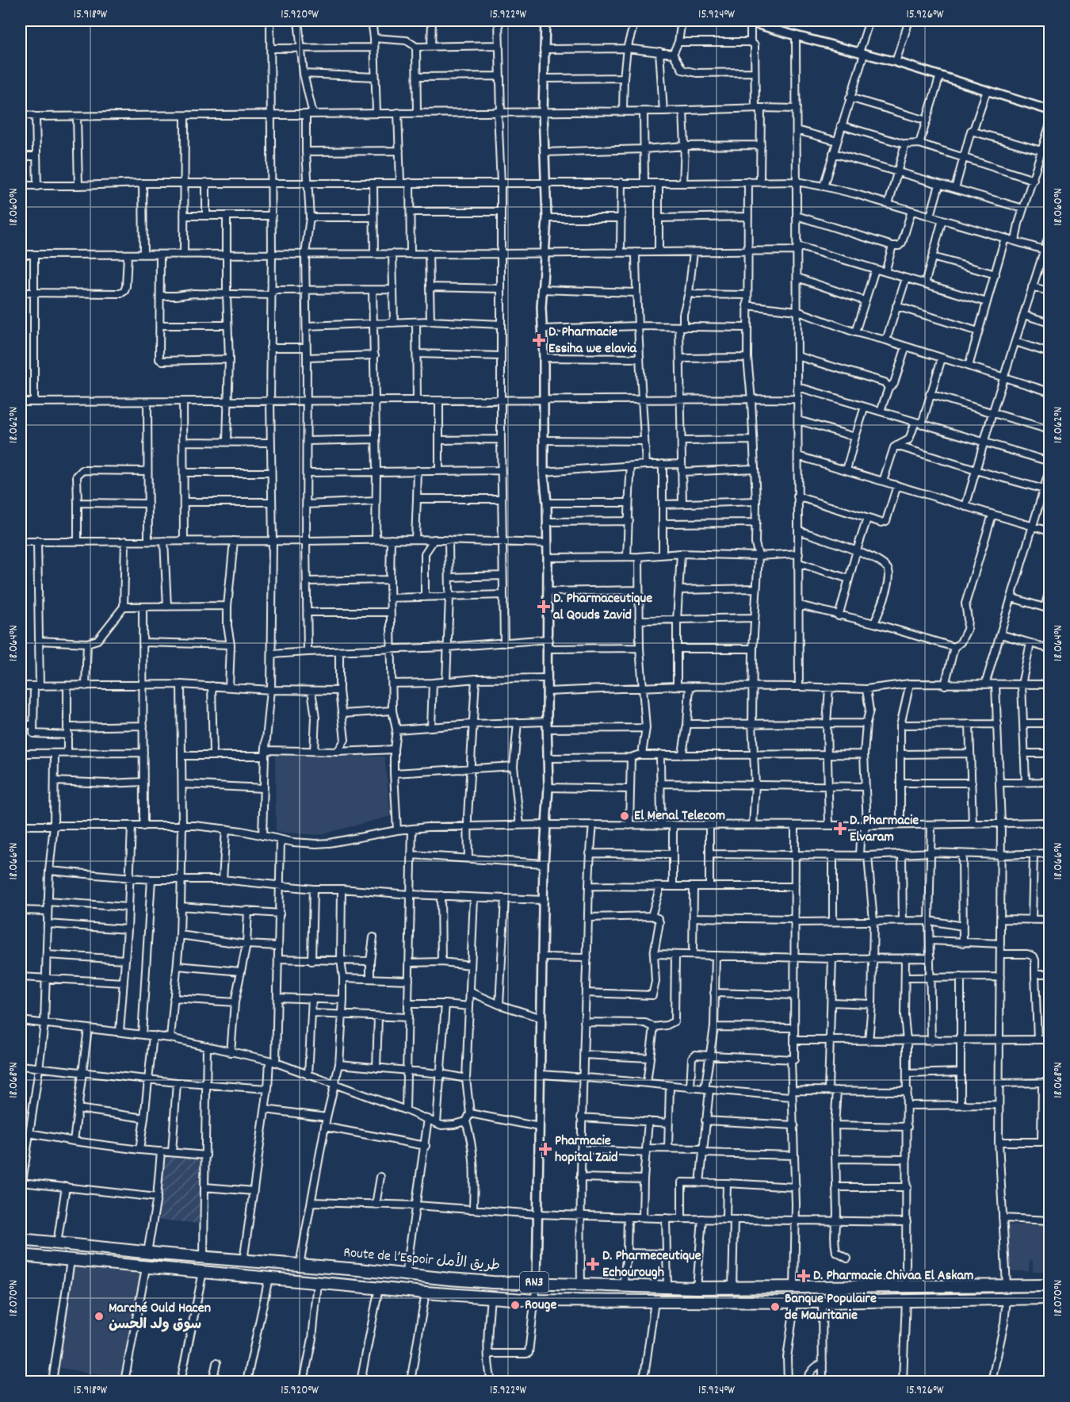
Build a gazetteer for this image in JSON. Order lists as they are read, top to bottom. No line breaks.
{"streets":{"highway":["Route de l’Espoir طريق الأمل","RN3"]},"places":{"health":["D. Pharmacie Essiha we elavia","D. Pharmaceutique al Qouds Zavid","D. Pharmacie Elvaram","Pharmacie hopital Zaid","D. Pharmeceutique Echourough","D. Pharmacie Chivaa El Askam"],"other":["El Menal Telecom","Rouge","Banque Populaire de Mauritanie","Marché Ould Hacen سوق ولد الحسن"]},"coordinates":["15.918°W","15.920°W","15.922°W","15.924°W","15.926°W","18.060°N","18.062°N","18.064°N","18.066°N","18.068°N","18.070°N"]}
